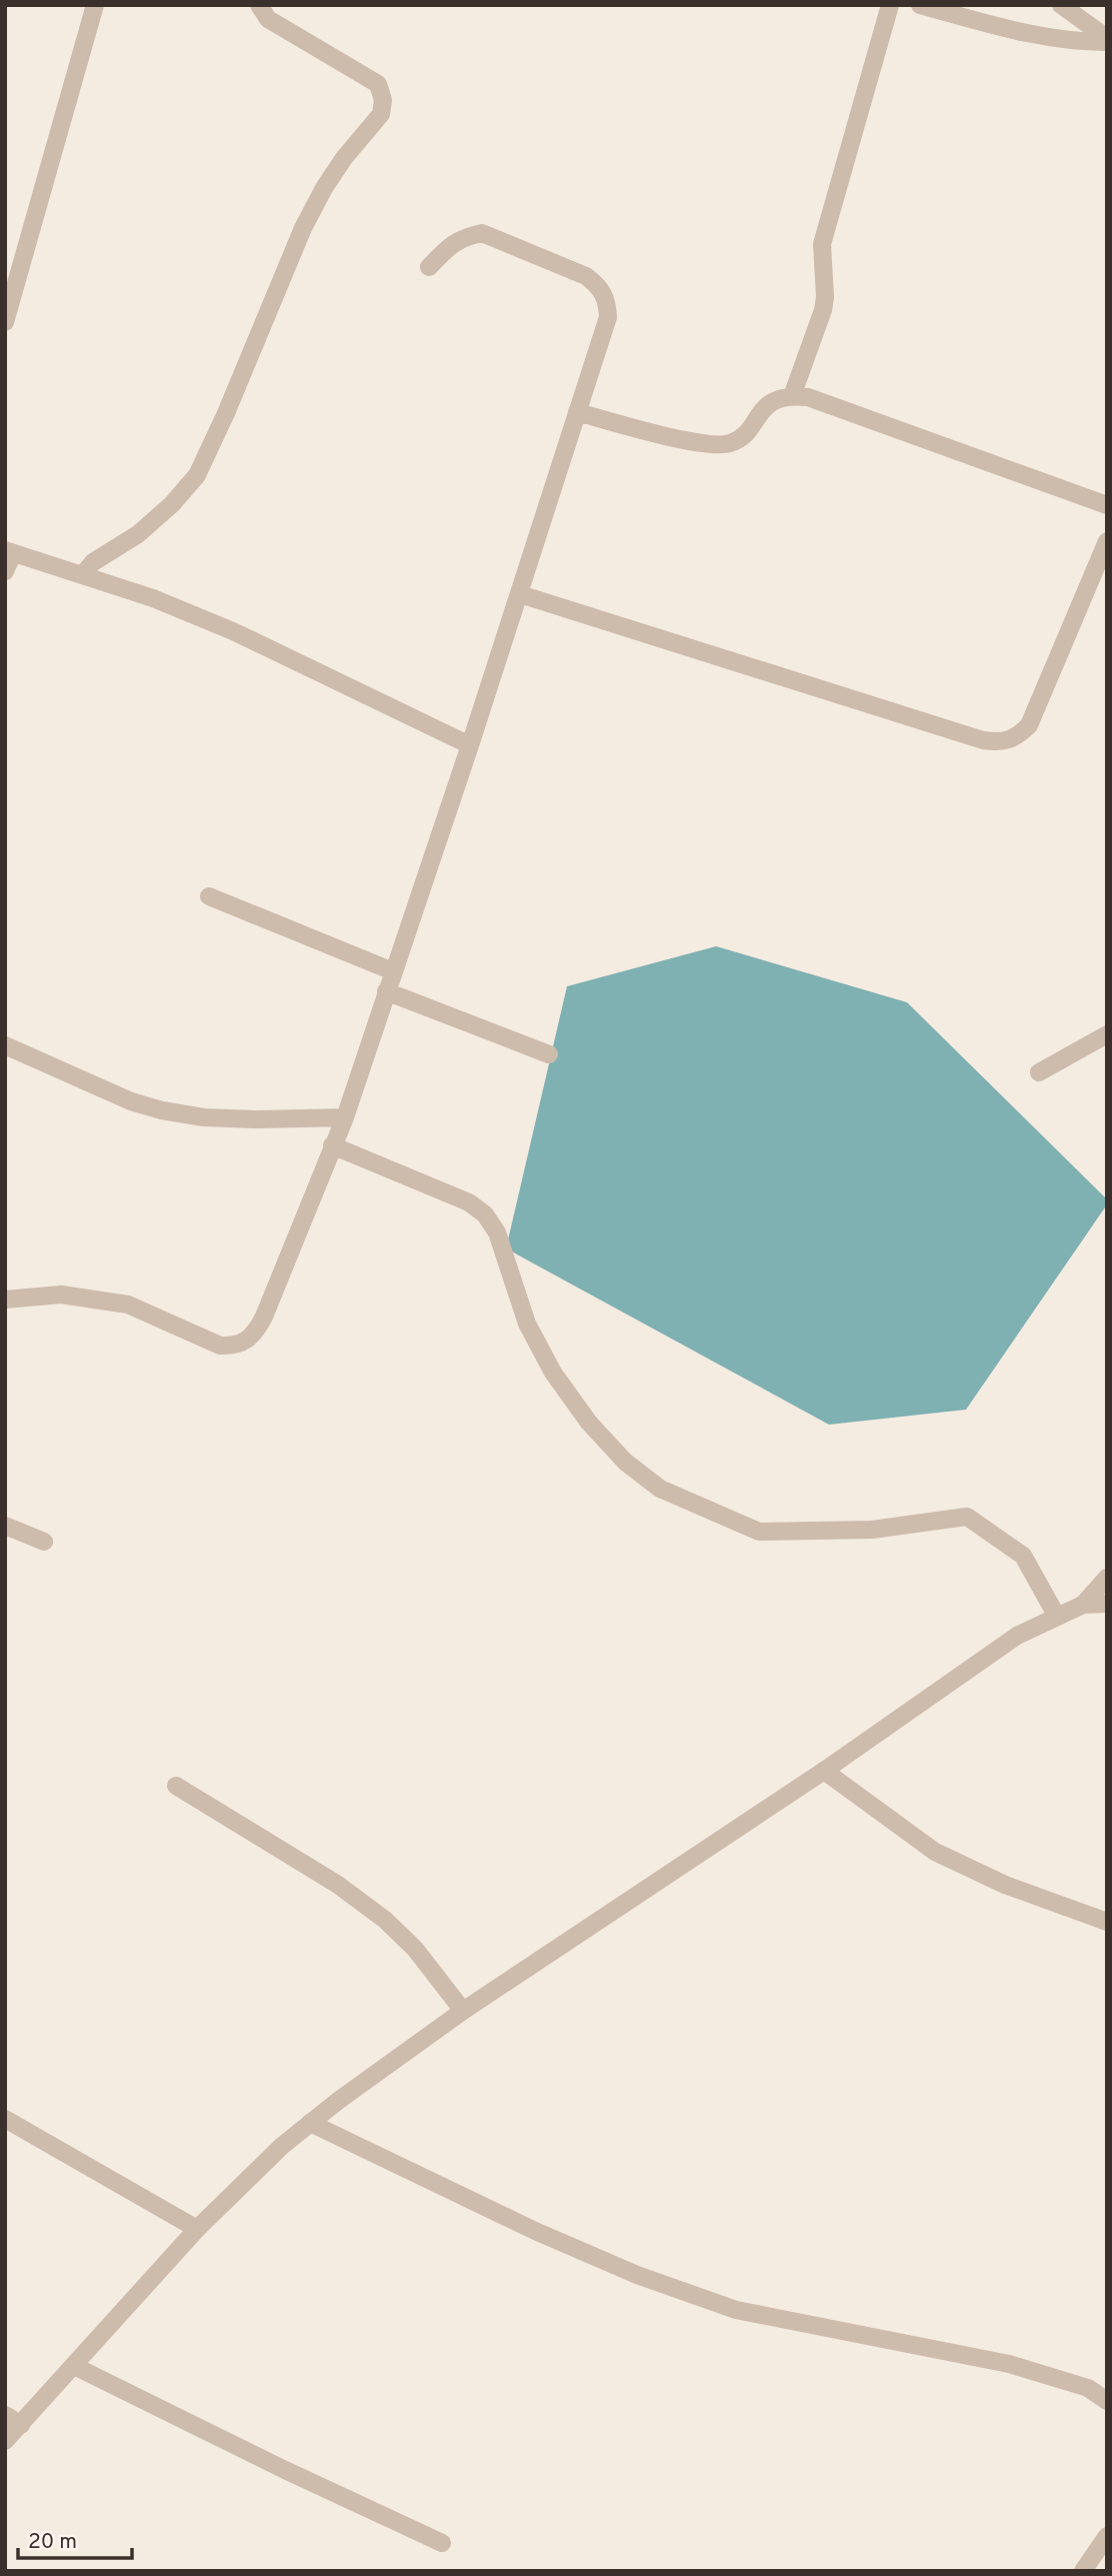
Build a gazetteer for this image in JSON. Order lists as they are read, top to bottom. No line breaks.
{"scale_bar":"20 m"}
